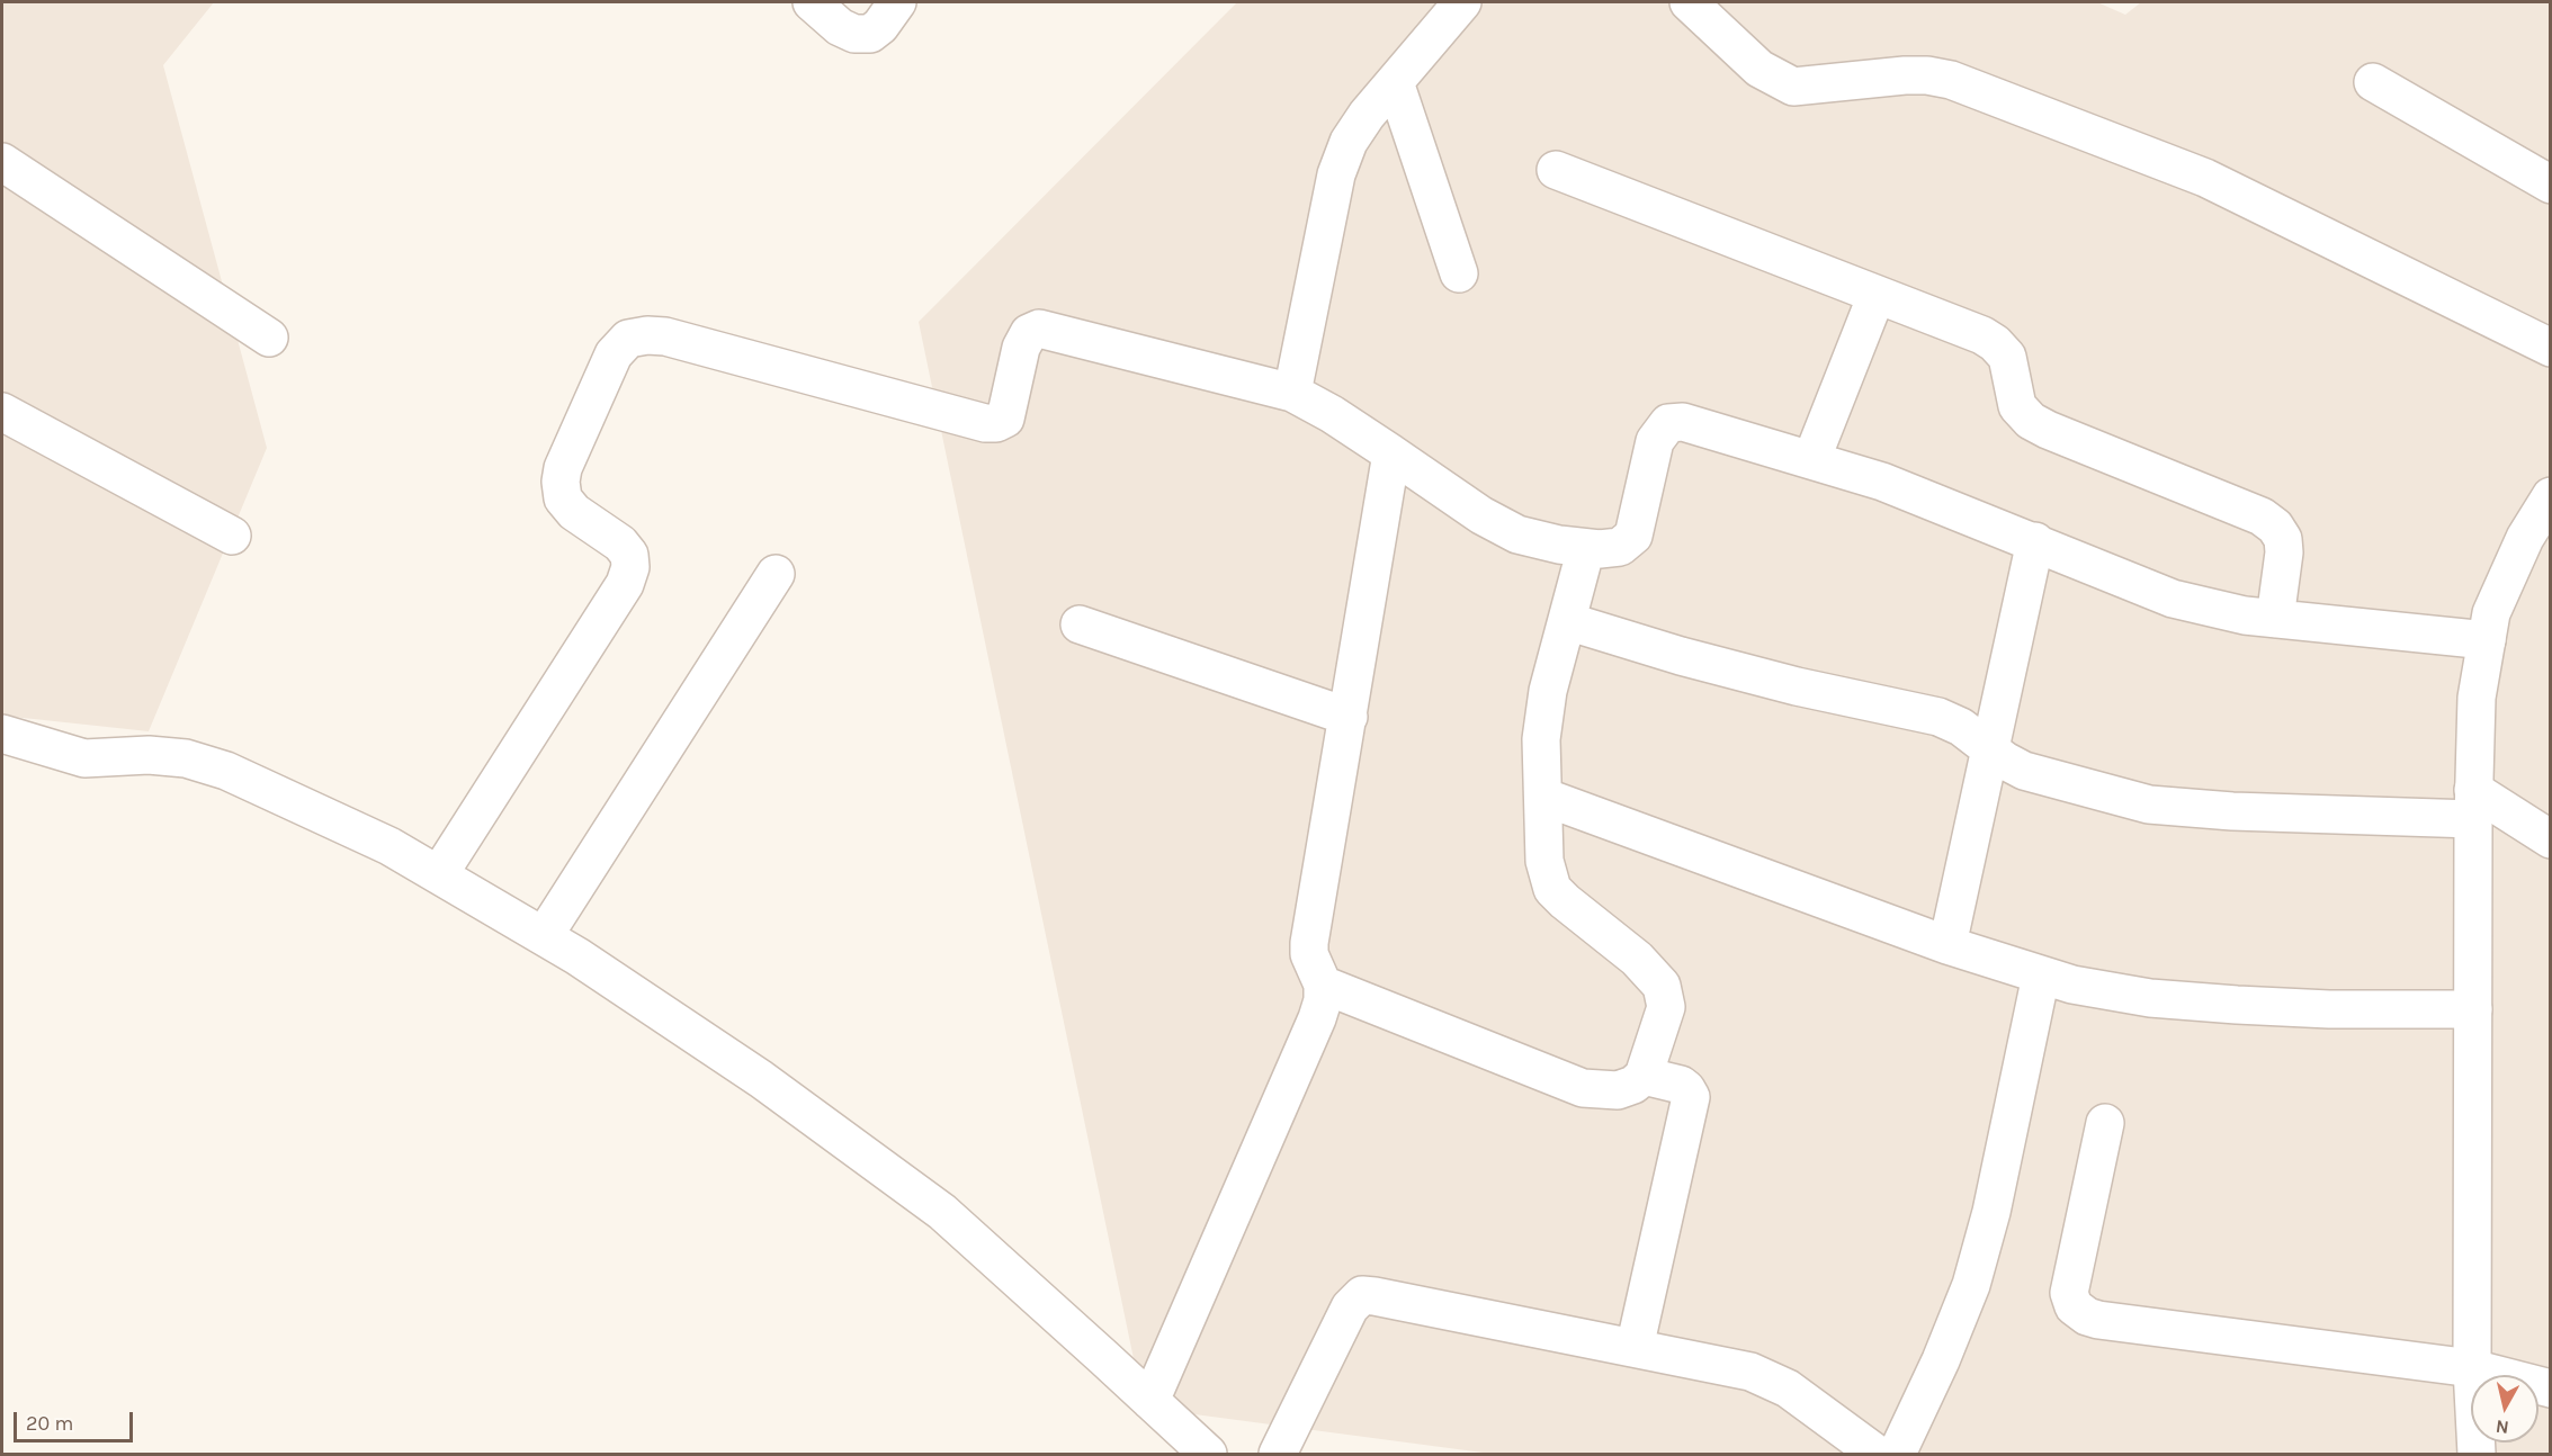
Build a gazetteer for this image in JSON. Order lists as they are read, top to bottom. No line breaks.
{"scale_bar":"20 m","north":"bottom"}
